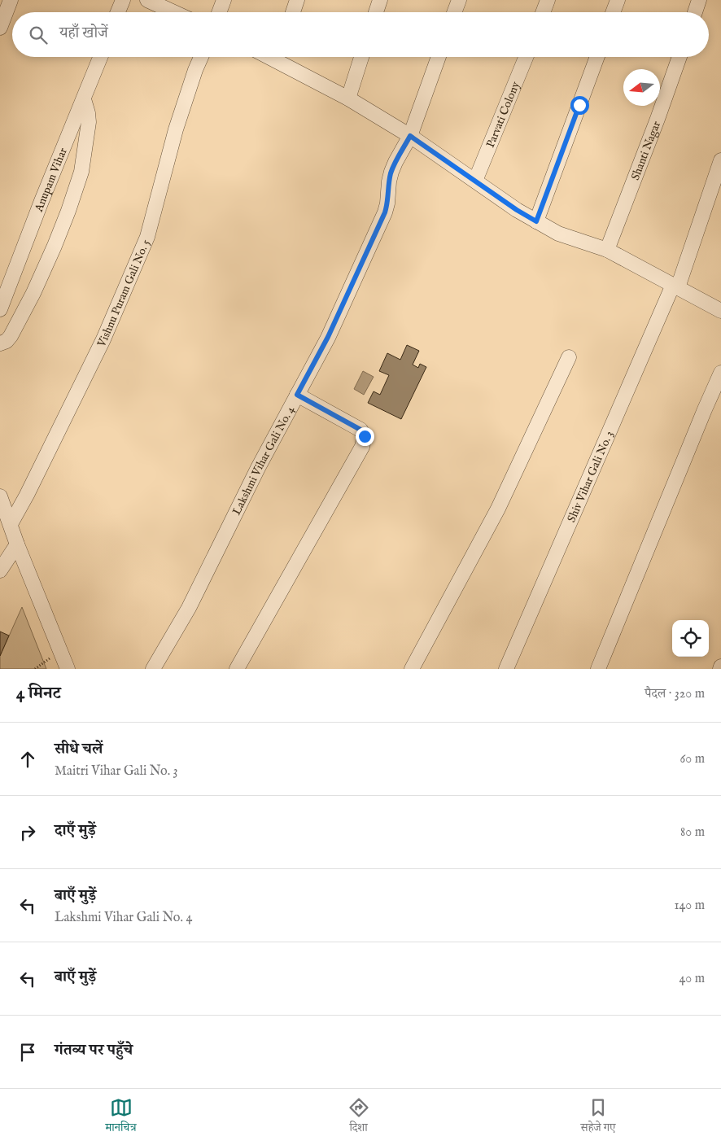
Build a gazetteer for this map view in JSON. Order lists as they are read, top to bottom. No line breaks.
{"streets":{"street":["Parvati Colony","Shanti Nagar","Anupam Vihar","Vishnu Puram Gali No. 5","Lakshmi Vihar Gali No. 4","Shiv Vihar Gali No. 3"]},"north":"left","page":{"search":"यहाँ खोजें","heading":["4 मिनट","पैदल · 320 m"],"list":[["सीधे चलें","Maitri Vihar Gali No. 3","60 m"],["दाएँ मुड़ें","80 m"],["बाएँ मुड़ें","Lakshmi Vihar Gali No. 4","140 m"],["बाएँ मुड़ें","40 m"],"गंतव्य पर पहुँचे"],"nav":["मानचित्र","दिशा","सहेजे गए"]}}
